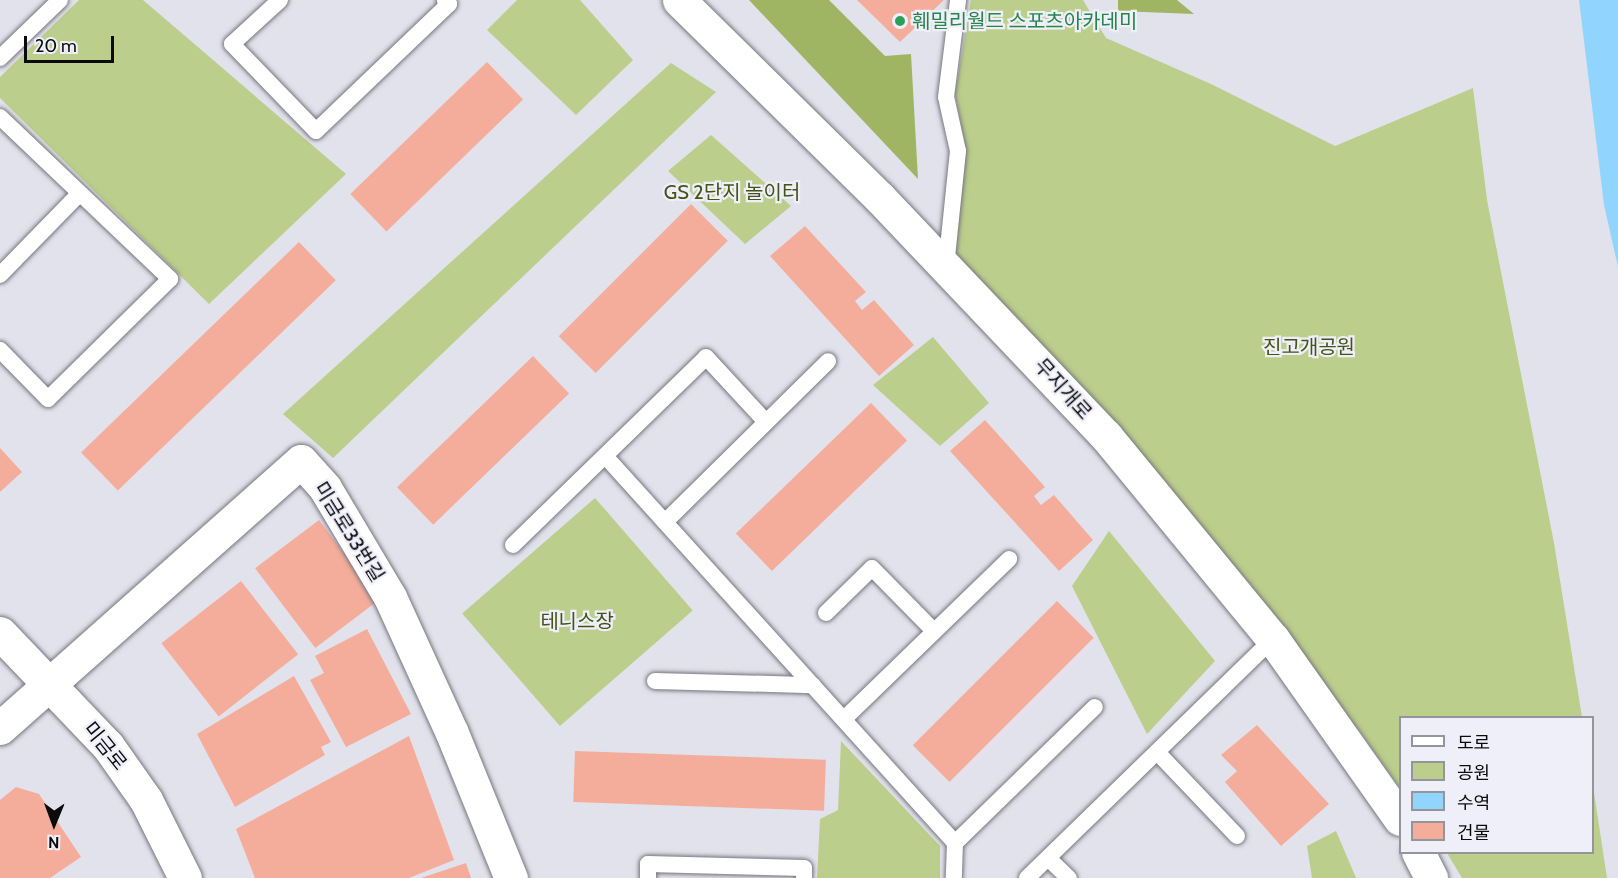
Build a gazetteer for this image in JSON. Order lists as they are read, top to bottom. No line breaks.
{"streets":{"street":["무지개로","미금로33번길","미금로"]},"crossings":[["미금로33번길","미금로"]],"parks":["GS 2단지 놀이터","진고개공원","테니스장"],"places":["훼밀리월드 스포츠아카데미"],"legend":["도로","공원","수역","건물"],"scale_bar":"20 m","north":"bottom"}
